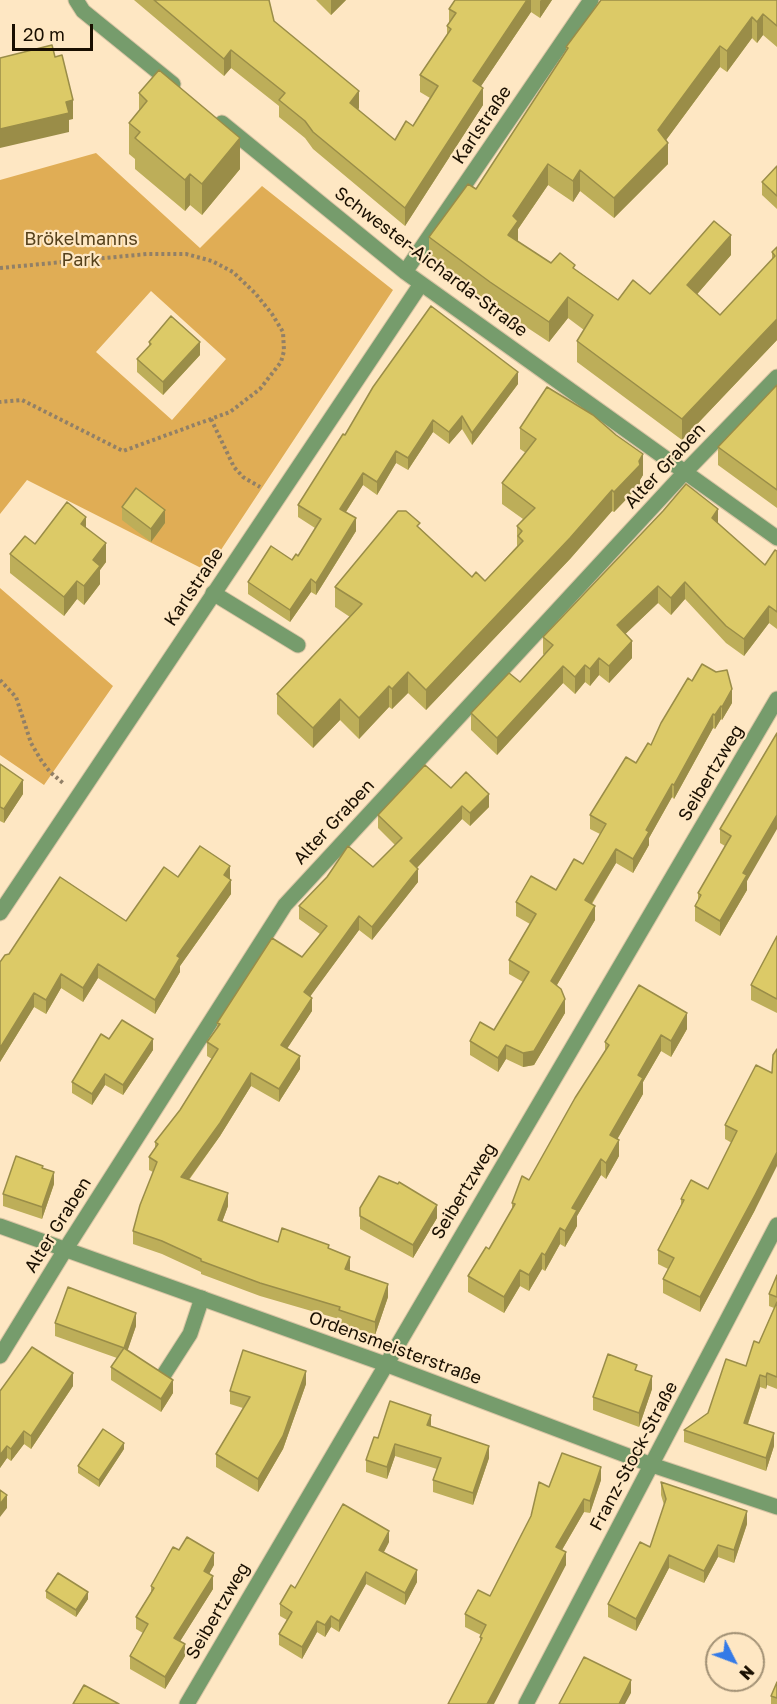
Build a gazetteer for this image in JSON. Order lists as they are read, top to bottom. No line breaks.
{"streets":{"street":["Karlstraße","Schwester-Aicharda-Straße","Alter Graben","Seibertzweg","Ordensmeisterstraße","Franz-Stock-Straße"]},"crossings":[["Karlstraße","Schwester-Aicharda-Straße"],["Schwester-Aicharda-Straße","Alter Graben"],["Alter Graben","Ordensmeisterstraße"],["Seibertzweg","Ordensmeisterstraße"],["Ordensmeisterstraße","Franz-Stock-Straße"]],"parks":["Brökelmanns Park"],"scale_bar":"20 m","north":"bottom right"}
